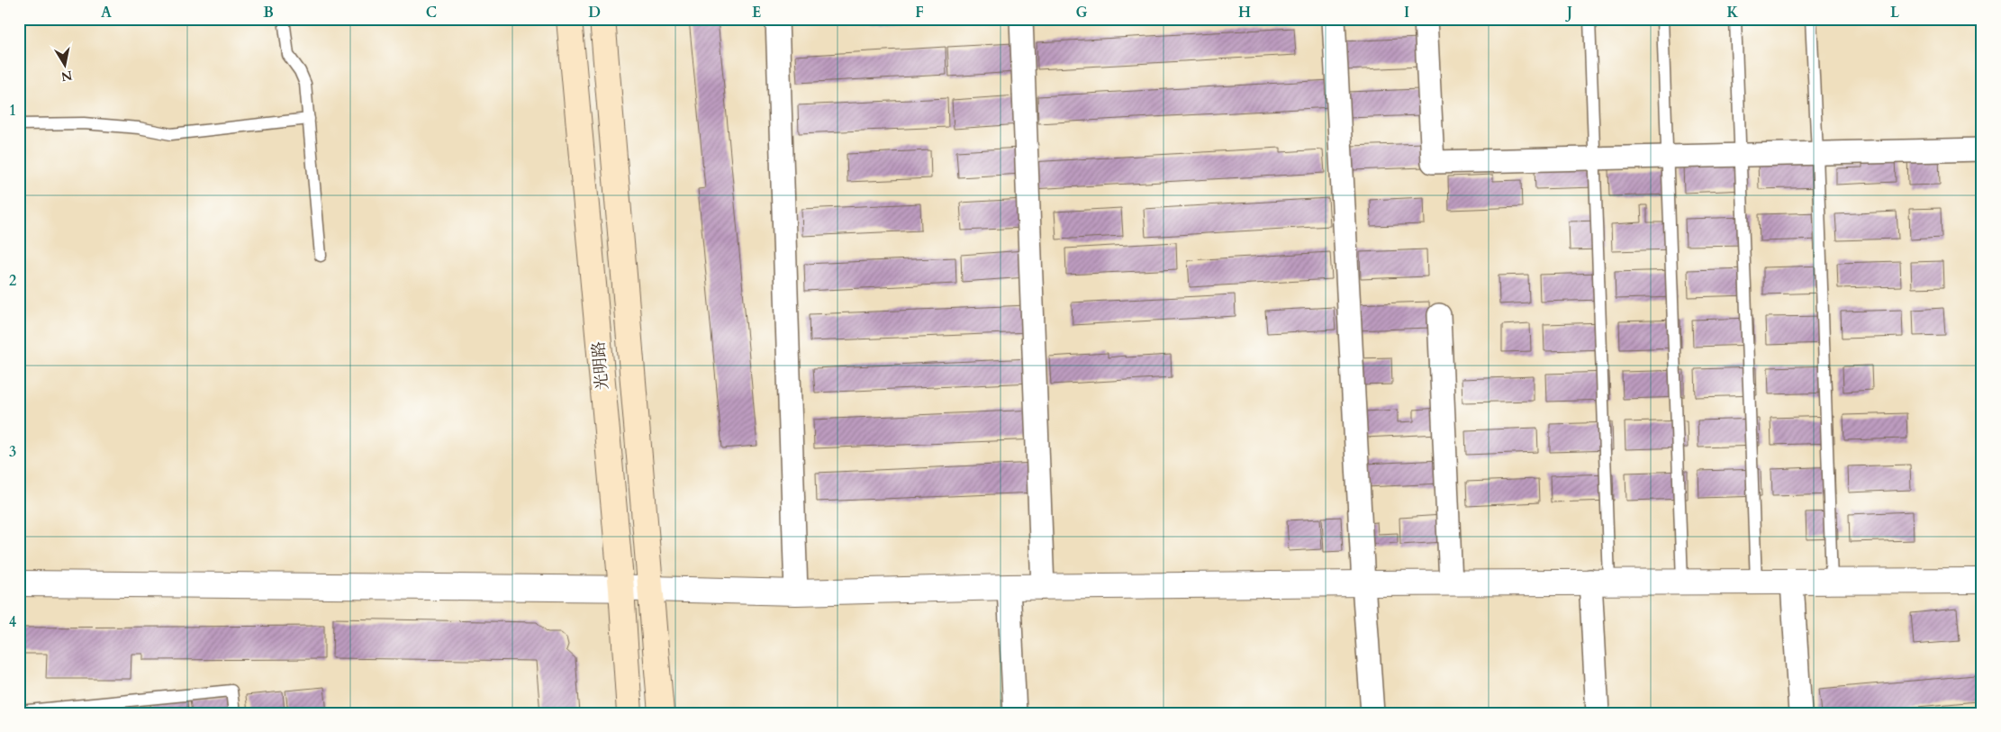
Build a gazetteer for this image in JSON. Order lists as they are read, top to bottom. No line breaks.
{"streets":{"main road":["光明路"]},"north":"bottom","grid":{"columns":["A","B","C","D","E","F","G","H","I","J","K","L"],"rows":["1","2","3","4"]}}
